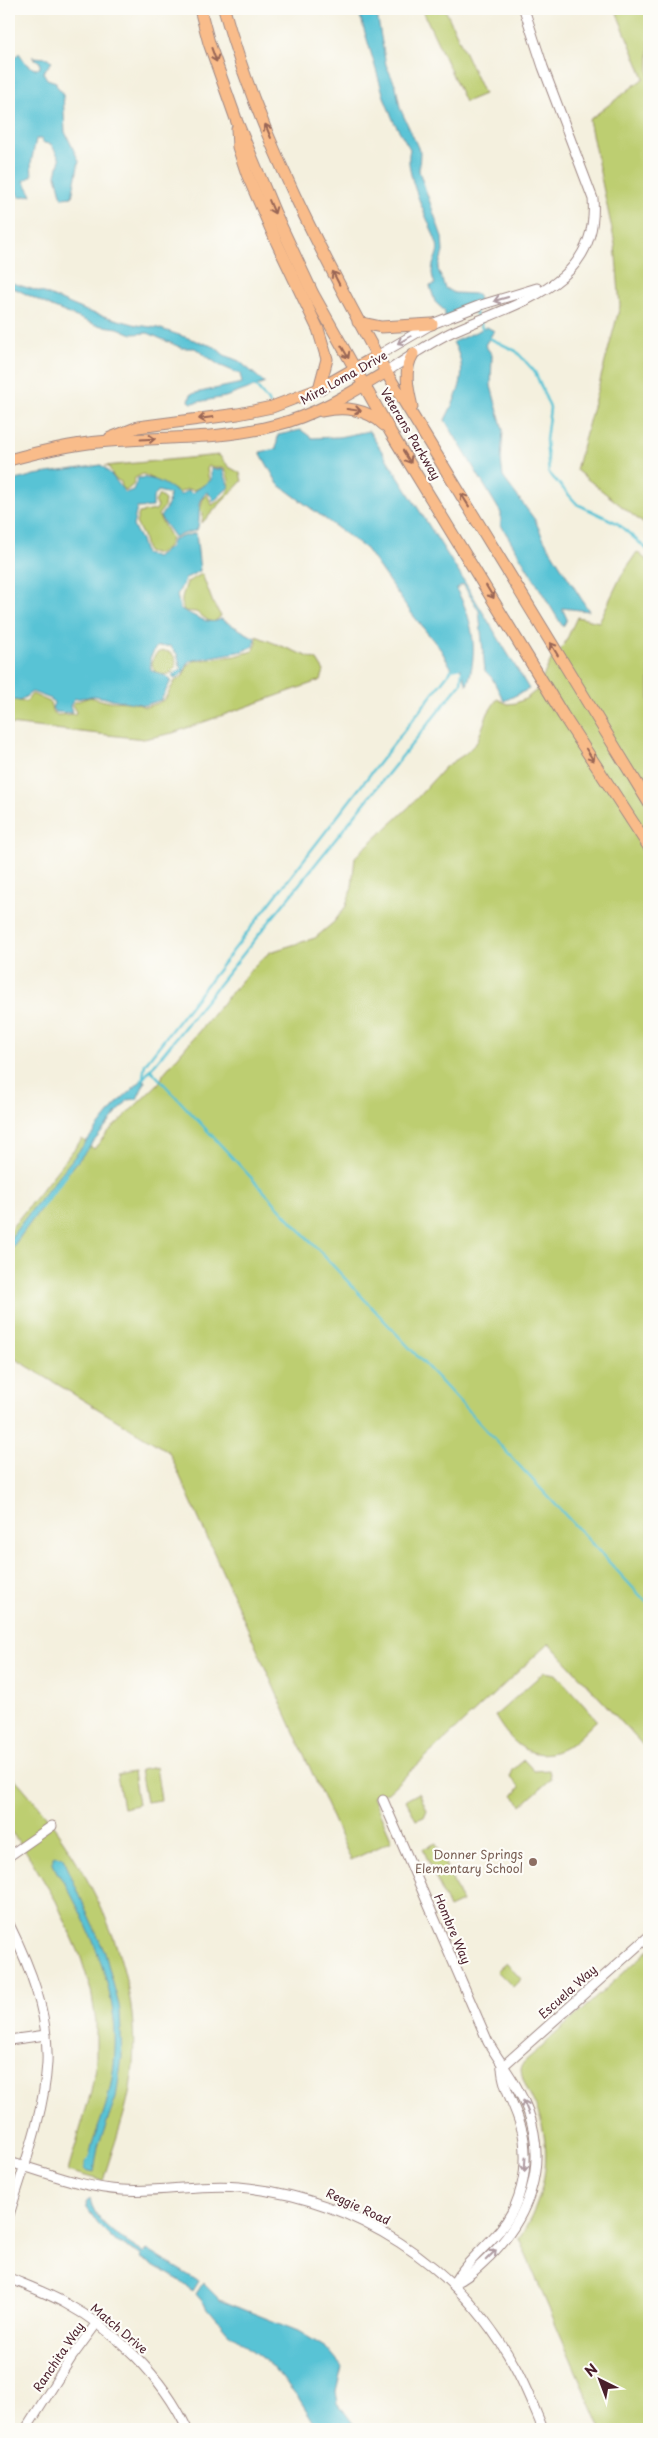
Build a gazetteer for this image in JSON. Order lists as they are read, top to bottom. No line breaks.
{"streets":{"main road":["Mira Loma Drive","Veterans Parkway"],"street":["Hombre Way","Escuela Way","Reggie Road","Match Drive","Ranchita Way"]},"crossings":[["Mira Loma Drive","Veterans Parkway"],["Hombre Way","Escuela Way"],["Hombre Way","Reggie Road"],["Match Drive","Ranchita Way"]],"places":["Donner Springs Elementary School"],"north":"top left"}
